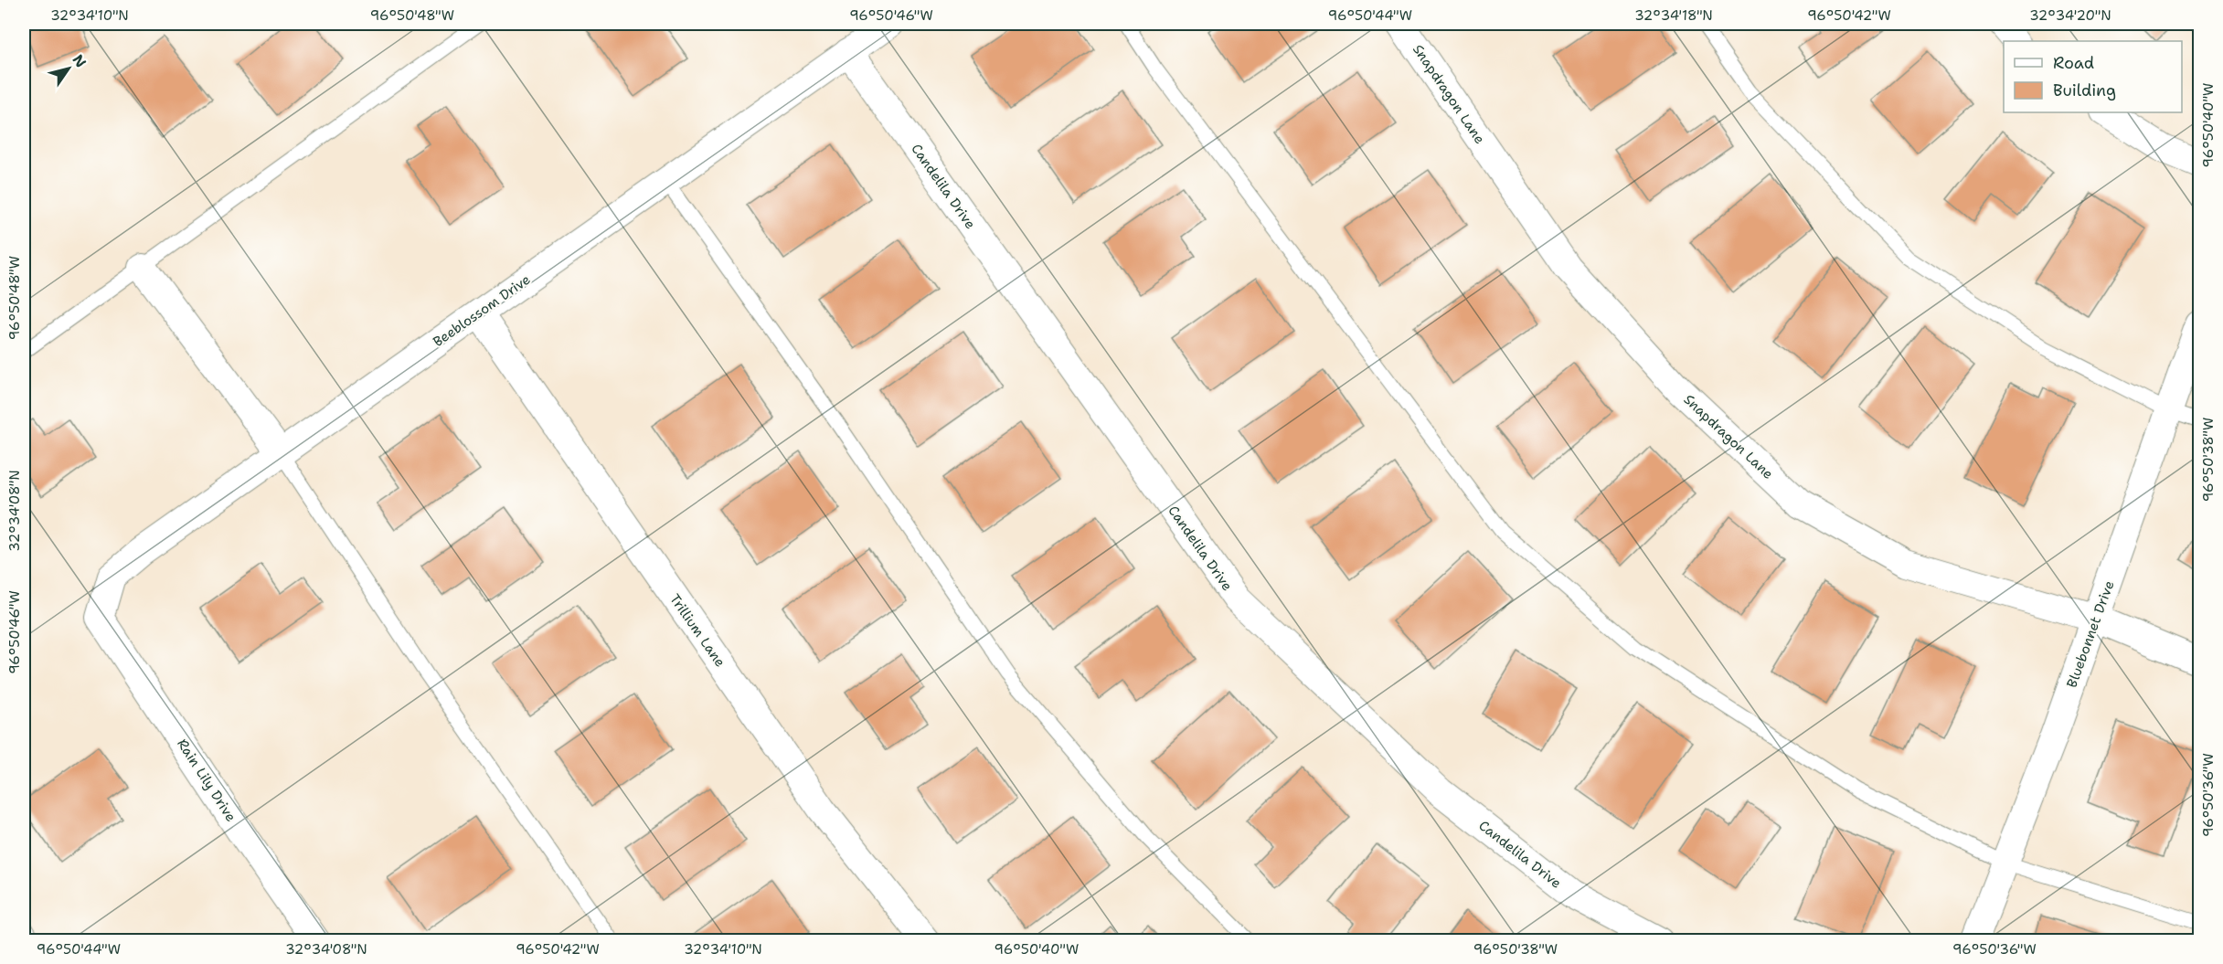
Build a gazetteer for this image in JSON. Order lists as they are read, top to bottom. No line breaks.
{"streets":{"street":["Snapdragon Lane","Candelila Drive","Beeblossom Drive","Trillium Lane","Bluebonnet Drive","Rain Lily Drive"]},"crossings":[["Snapdragon Lane","Bluebonnet Drive"],["Candelila Drive","Beeblossom Drive"],["Beeblossom Drive","Trillium Lane"],["Beeblossom Drive","Rain Lily Drive"]],"legend":["Road","Building"],"north":"top right","coordinates":["32°34'10\"N","96°50'48\"W","96°50'46\"W","96°50'44\"W","32°34'18\"N","96°50'42\"W","32°34'20\"N","96°50'40\"W","96°50'38\"W","32°34'08\"N","96°50'36\"W"]}
